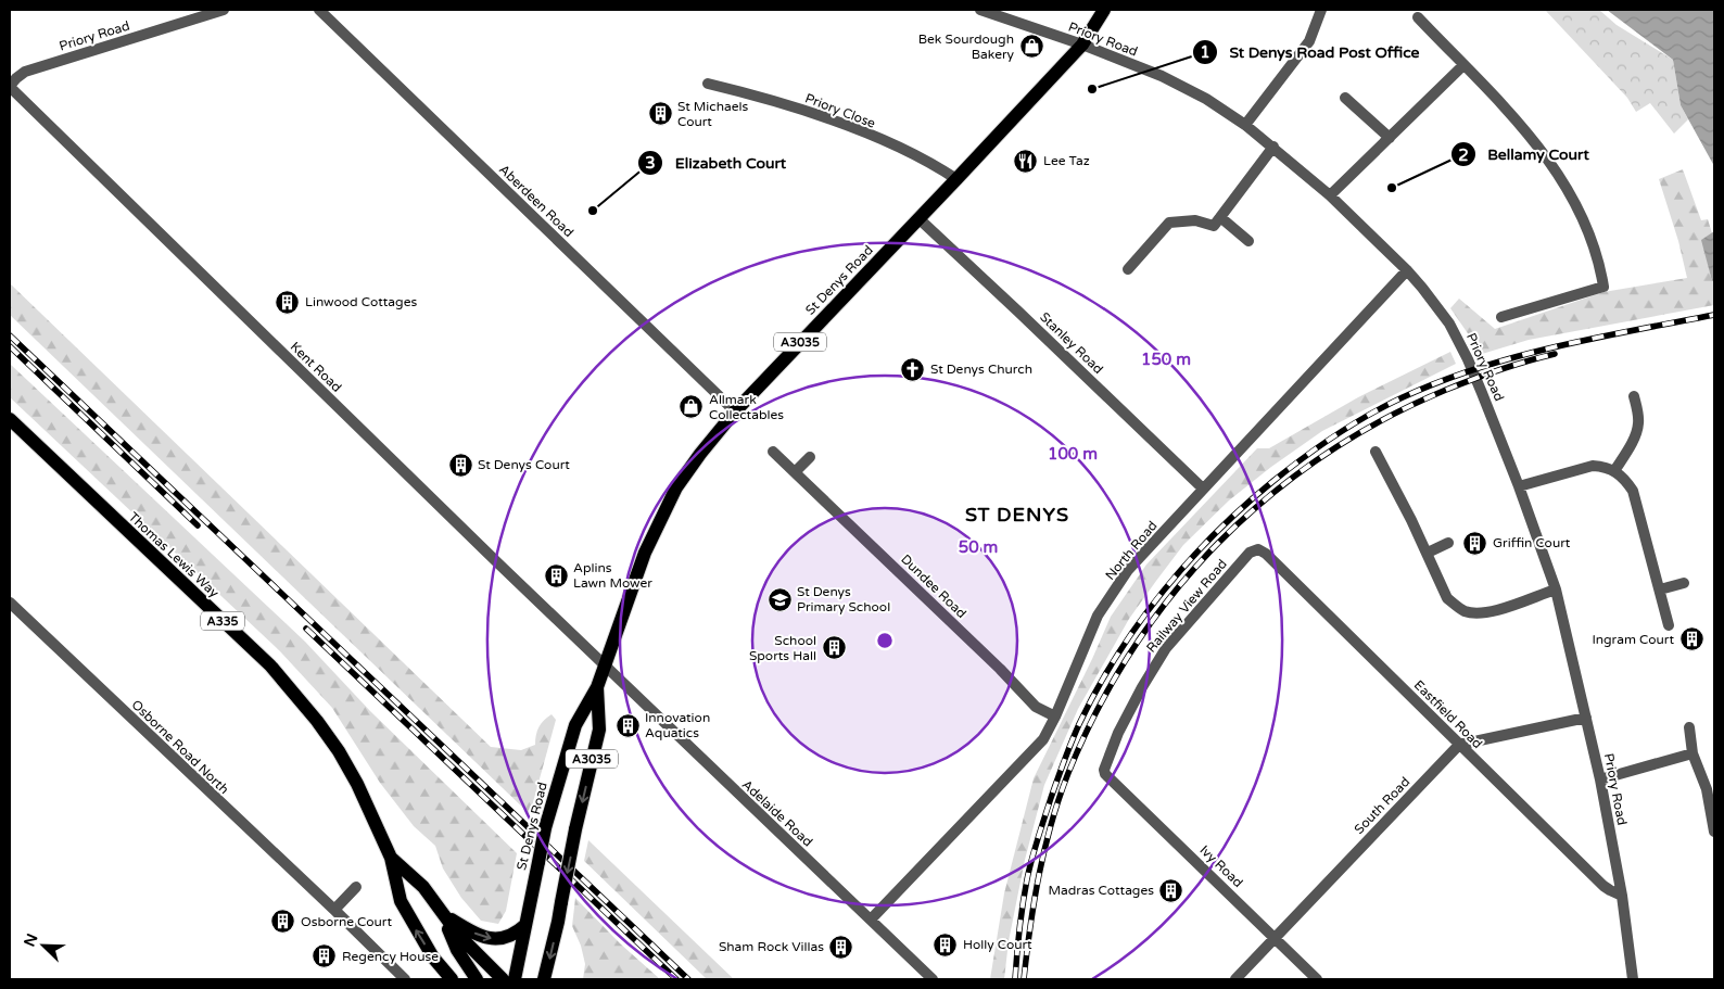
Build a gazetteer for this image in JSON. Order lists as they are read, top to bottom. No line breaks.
{"streets":{"main road":["St Denys Road","A3035","Thomas Lewis Way","A335"],"street":["Priory Road","Priory Close","Aberdeen Road","Stanley Road","Kent Road","North Road","Dundee Road","Railway View Road","Eastfield Road","Osborne Road North","South Road","Adelaide Road","Ivy Road"]},"crossings":[["Priory Road","St Denys Road"],["Priory Road","Kent Road"],["Priory Road","North Road"],["Priory Road","Eastfield Road"],["Priory Close","St Denys Road"],["Aberdeen Road","St Denys Road"],["St Denys Road","Stanley Road"],["St Denys Road","Kent Road"],["St Denys Road","Adelaide Road"],["Stanley Road","North Road"],["Kent Road","Adelaide Road"],["North Road","Dundee Road"],["North Road","Adelaide Road"],["Railway View Road","Eastfield Road"],["Railway View Road","Ivy Road"],["Eastfield Road","South Road"],["South Road","Ivy Road"]],"districts":["ST DENYS"],"places":{"shop":["Bek Sourdough Bakery","Allmark Collectables"],"other":["St Denys Road Post Office","Bellamy Court","Elizabeth Court"],"building":["St Michaels Court","Linwood Cottages","St Denys Court","Griffin Court","Aplins Lawn Mower","Ingram Court","School Sports Hall","Innovation Aquatics","Madras Cottages","Osborne Court","Holly Court","Sham Rock Villas","Regency House"],"restaurant":["Lee Taz"],"church":["St Denys Church"],"school or university":["St Denys Primary School"]},"north":"top left","rings":["150 m","100 m","50 m"]}
